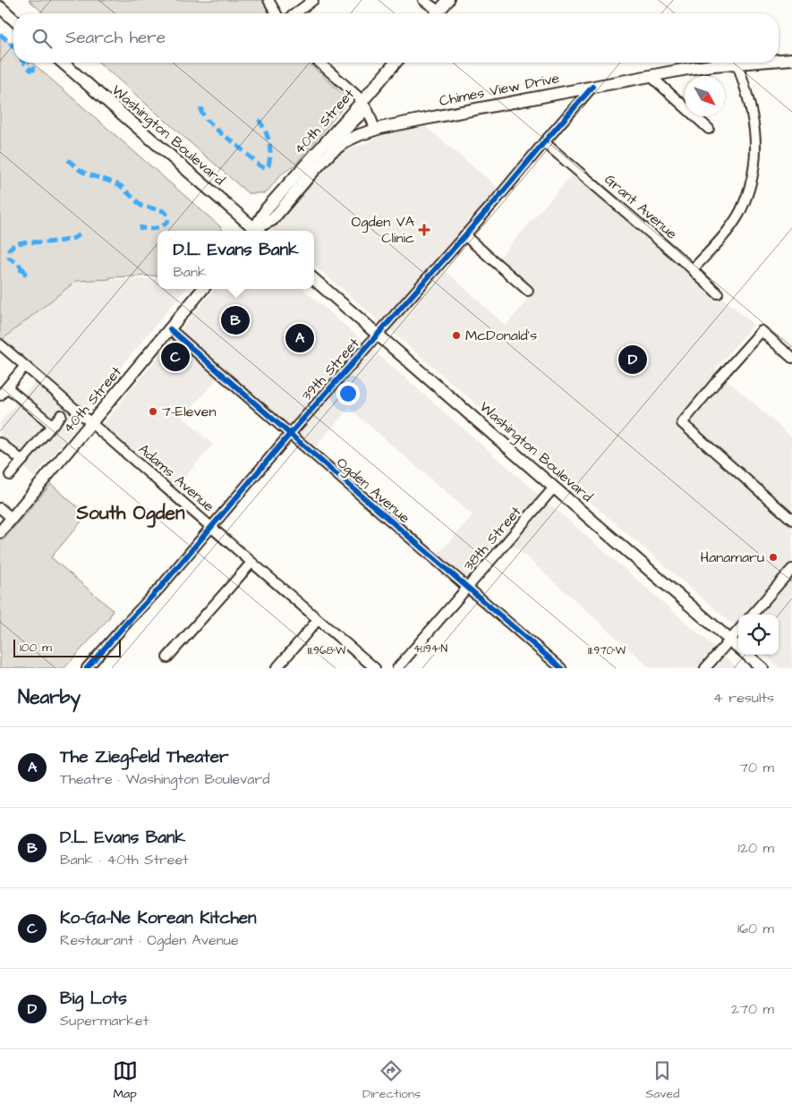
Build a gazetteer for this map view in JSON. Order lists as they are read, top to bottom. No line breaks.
{"streets":{"main road":["Chimes View Drive","40th Street","Washington Boulevard"],"street":["Grant Avenue","39th Street","Adams Avenue","Ogden Avenue","38th Street"]},"crossings":[["Chimes View Drive","40th Street"],["Chimes View Drive","39th Street"],["40th Street","Adams Avenue"],["40th Street","Ogden Avenue"],["Washington Boulevard","39th Street"],["Washington Boulevard","38th Street"],["Grant Avenue","39th Street"],["39th Street","Adams Avenue"],["39th Street","Ogden Avenue"],["Ogden Avenue","38th Street"]],"districts":["South Ogden"],"places":{"health":["Ogden VA Clinic"],"other":["McDonald's","7-Eleven","Hanamaru"]},"scale_bar":"100 m","north":"bottom right","page":{"search":"Search here","popup":["D.L. Evans Bank","Bank"],"pins":["B","A","C","D"],"scale":"100 m","heading":["Nearby","4 results"],"list":[{"mark":"A","name":"The Ziegfeld Theater","note":"Theatre · Washington Boulevard","value":"70 m"},{"mark":"B","name":"D.L. Evans Bank","note":"Bank · 40th Street","value":"120 m"},{"mark":"C","name":"Ko-Ga-Ne Korean Kitchen","note":"Restaurant · Ogden Avenue","value":"160 m"},{"mark":"D","name":"Big Lots","note":"Supermarket","value":"270 m"}],"nav":["Map","Directions","Saved"]},"coordinates":["41.194°N","111.968°W","111.970°W"]}
